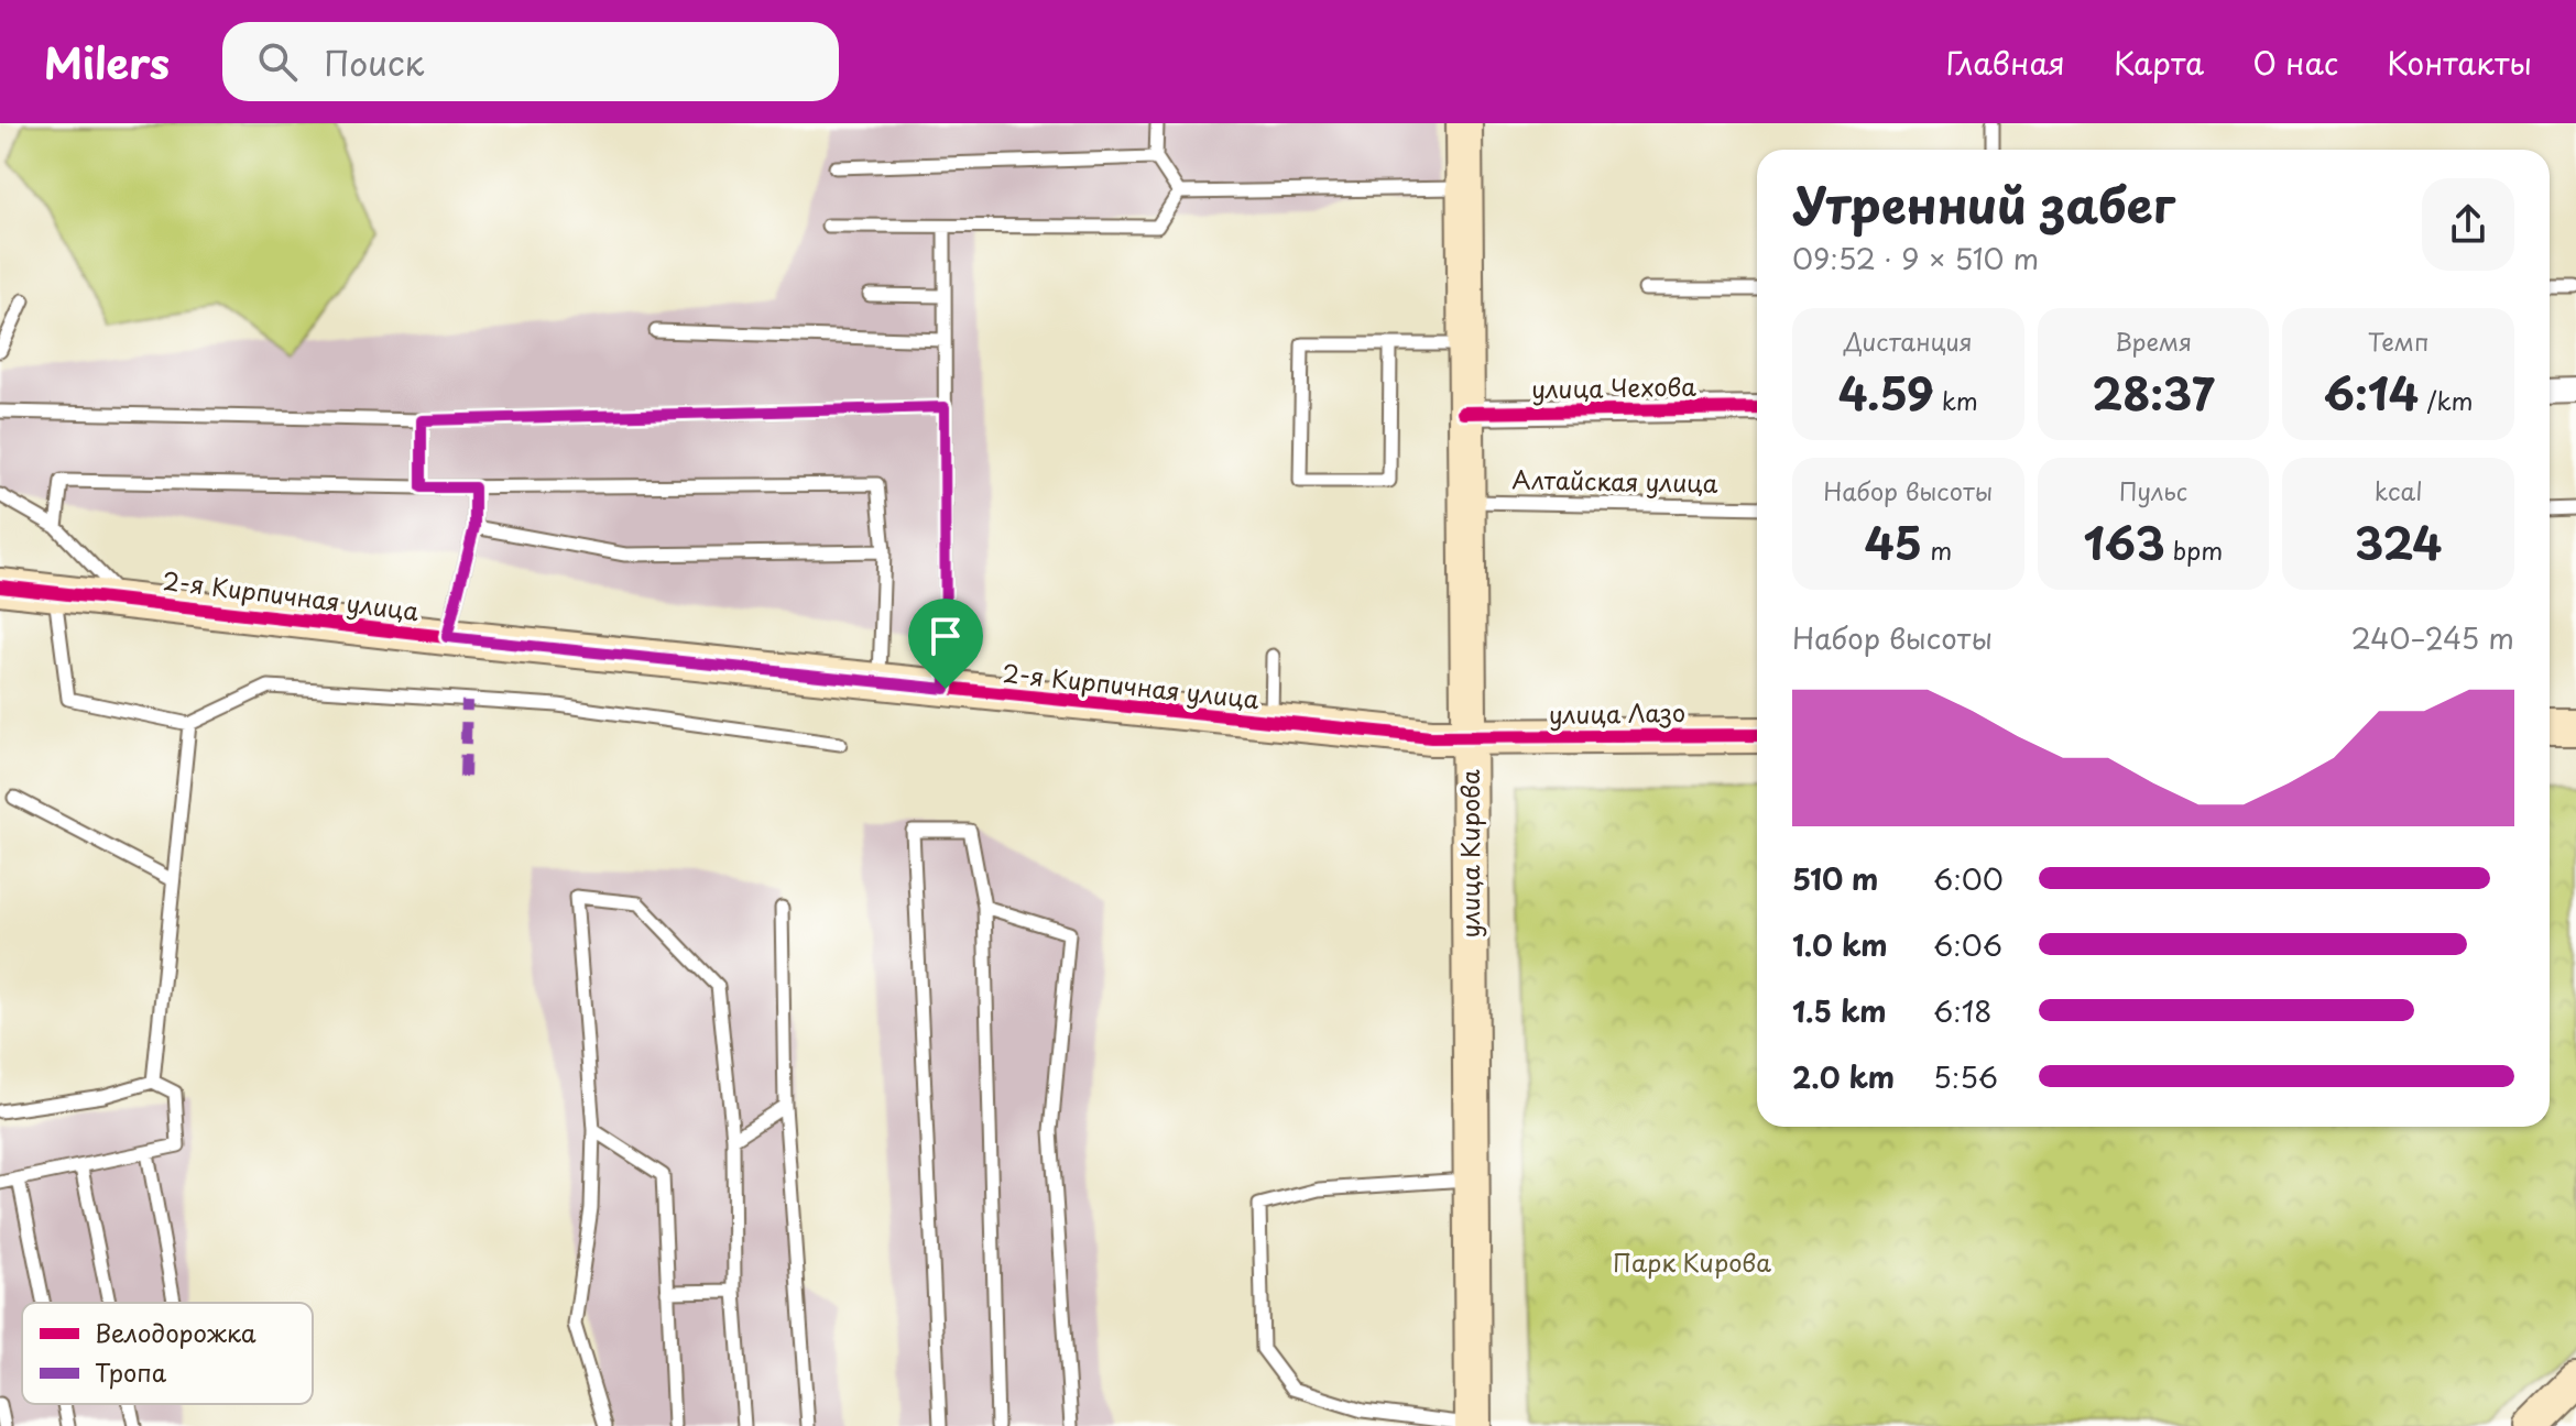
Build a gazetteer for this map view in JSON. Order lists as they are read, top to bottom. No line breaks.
{"streets":{"street":["улица Чехова","2-я Кирпичная улица","улица Лазо","улица Кирова"],"lane":["Алтайская улица"]},"crossings":[["улица Чехова","улица Кирова"],["Алтайская улица","улица Кирова"],["2-я Кирпичная улица","улица Лазо"],["2-я Кирпичная улица","улица Кирова"],["улица Лазо","улица Кирова"]],"parks":["Парк Кирова"],"legend":["Велодорожка","Тропа"],"page":{"header":"Milers","search":"Поиск","nav":["Главная","Карта","О нас","Контакты"],"heading":["Утренний забег","09:52 · 9 × 510 m"],"stats":[["Дистанция","4.59 km"],["Время","28:37"],["Темп","6:14 /km"],["Набор высоты","45 m"],["Пульс","163 bpm"],["kcal","324"]],"chart":["Набор высоты","240–245 m"],"list":[{"name":"510 m","note":"6:00"},{"name":"1.0 km","note":"6:06"},{"name":"1.5 km","note":"6:18"},{"name":"2.0 km","note":"5:56"}]}}
